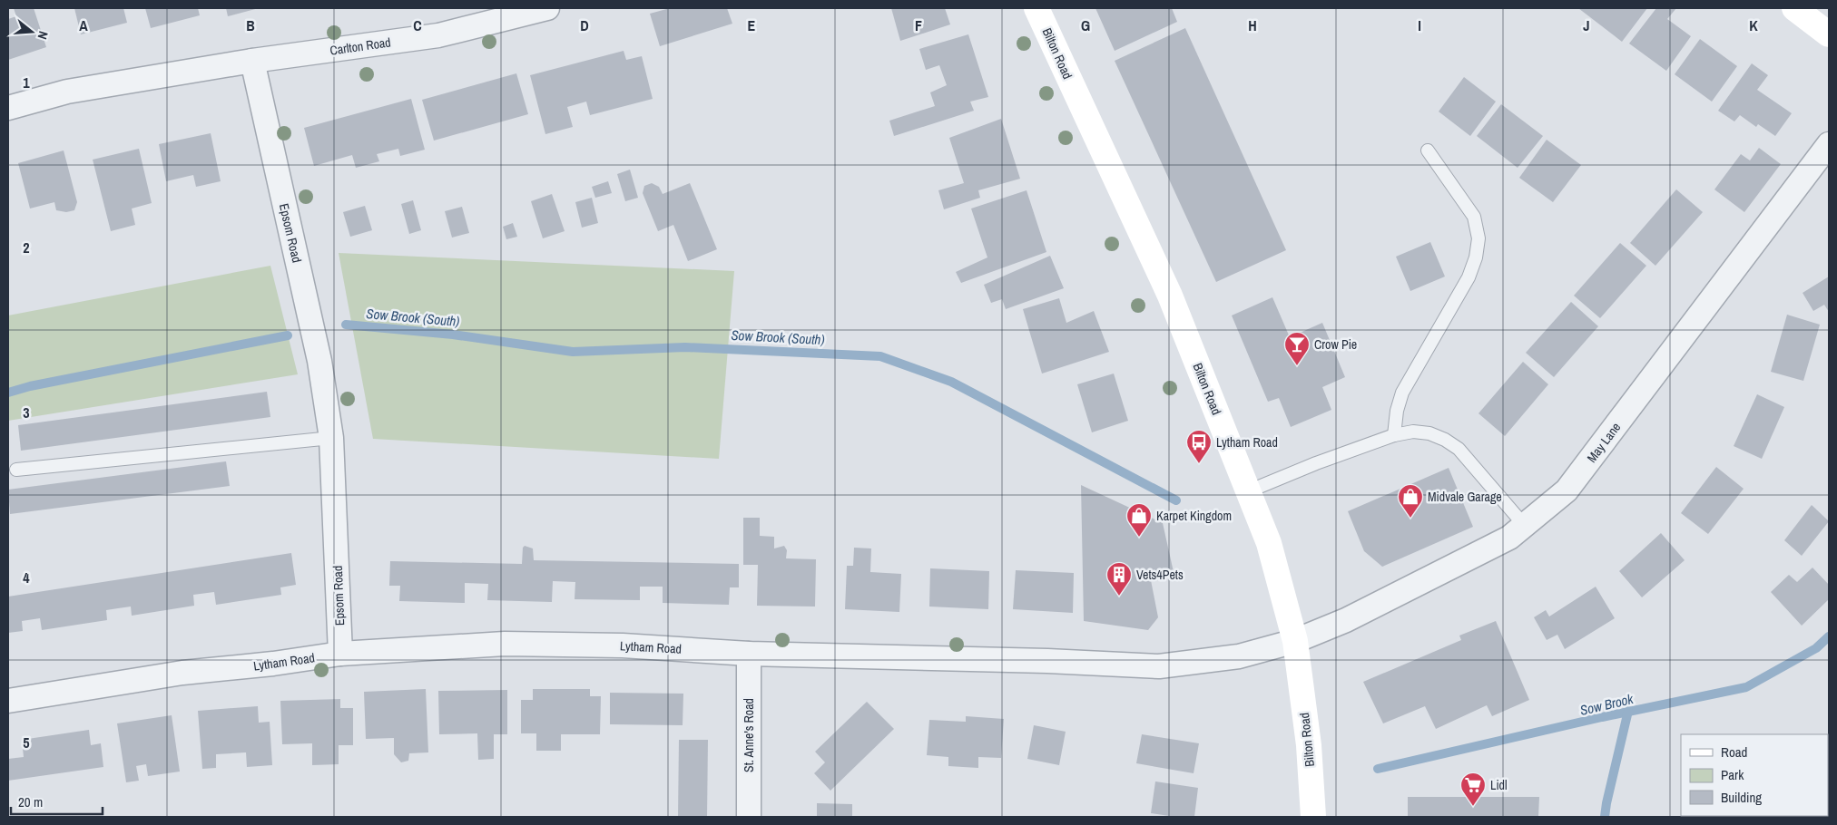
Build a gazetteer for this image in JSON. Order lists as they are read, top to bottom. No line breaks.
{"streets":{"main road":["Bilton Road"],"street":["Carlton Road","Epsom Road","May Lane","Lytham Road","St. Anne's Road"]},"crossings":[["Carlton Road","Epsom Road"],["Bilton Road","May Lane"],["Bilton Road","Lytham Road"],["Epsom Road","Lytham Road"],["May Lane","Lytham Road"],["Lytham Road","St. Anne's Road"]],"water":["Sow Brook (South)","Sow Brook"],"places":{"bar":["Crow Pie"],"bus stop":["Lytham Road"],"shop":["Midvale Garage","Karpet Kingdom"],"building":["Vets4Pets"],"supermarket":["Lidl"]},"legend":["Road","Park","Building"],"scale_bar":"20 m","north":"right","grid":{"columns":["A","B","C","D","E","F","G","H","I","J","K"],"rows":["1","2","3","4","5"]}}
